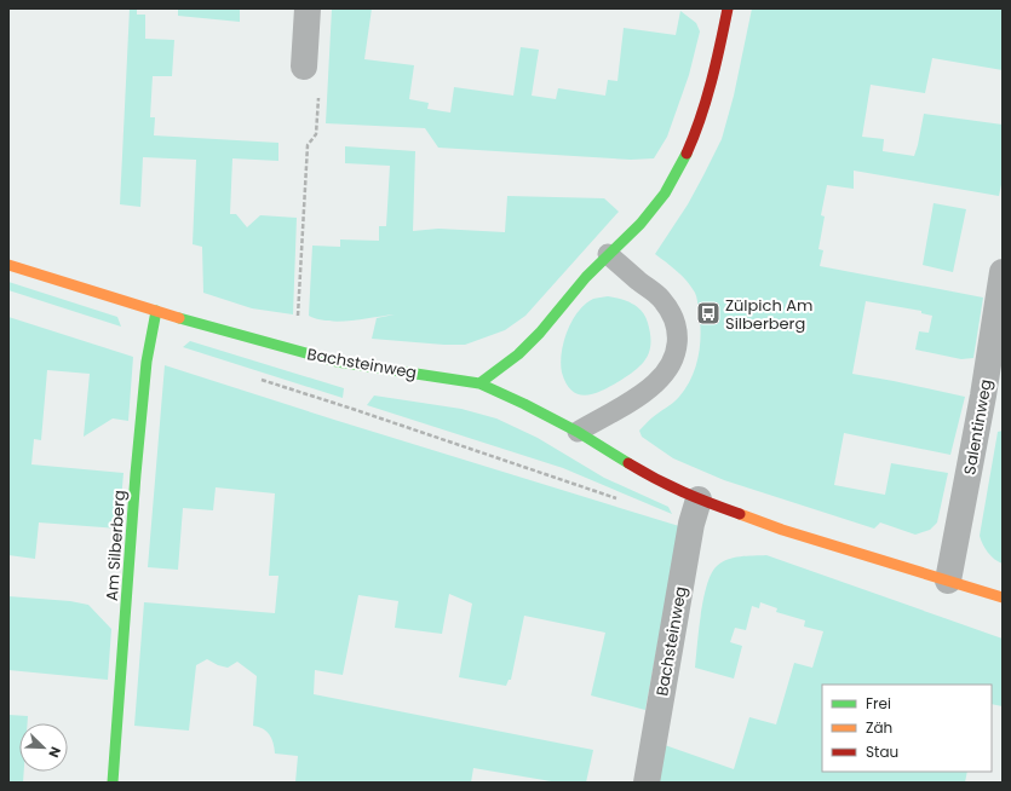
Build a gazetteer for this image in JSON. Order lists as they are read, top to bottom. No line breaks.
{"streets":{"street":["Bachsteinweg","Salentinweg","Am Silberberg"]},"crossings":[["Bachsteinweg","Salentinweg"],["Bachsteinweg","Am Silberberg"]],"places":{"bus stop":["Zülpich Am Silberberg"]},"legend":["Frei","Zäh","Stau"],"north":"bottom right"}
